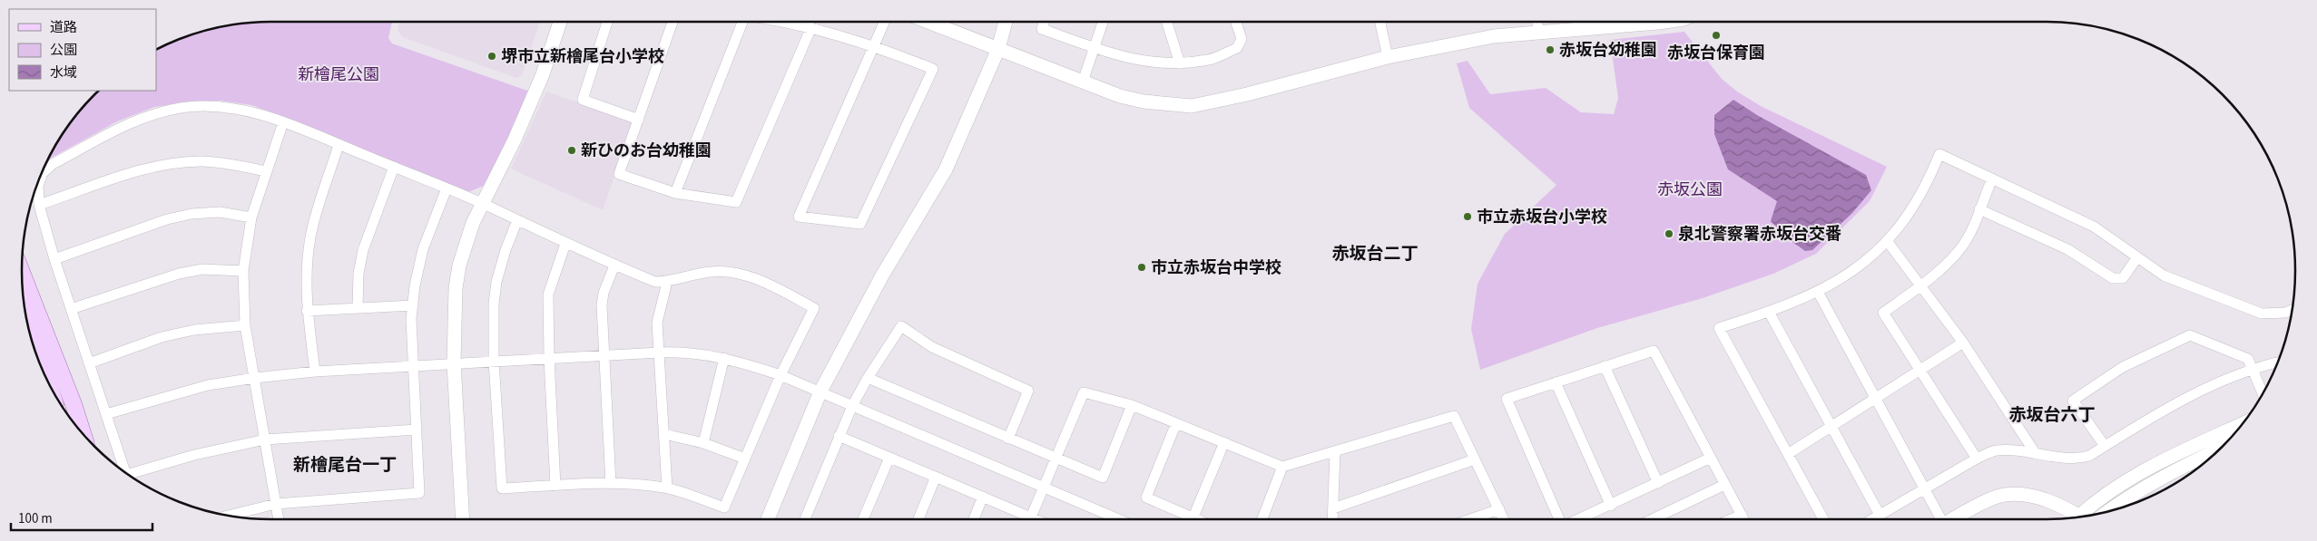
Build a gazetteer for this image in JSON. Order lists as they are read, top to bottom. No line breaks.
{"districts":["赤坂台二丁","赤坂台六丁","新檜尾台一丁"],"parks":["新檜尾公園","赤坂公園"],"places":["赤坂台保育園","赤坂台幼稚園","堺市立新檜尾台小学校","新ひのお台幼稚園","市立赤坂台小学校","泉北警察署赤坂台交番","市立赤坂台中学校"],"legend":["道路","公園","水域"],"scale_bar":"100 m"}
